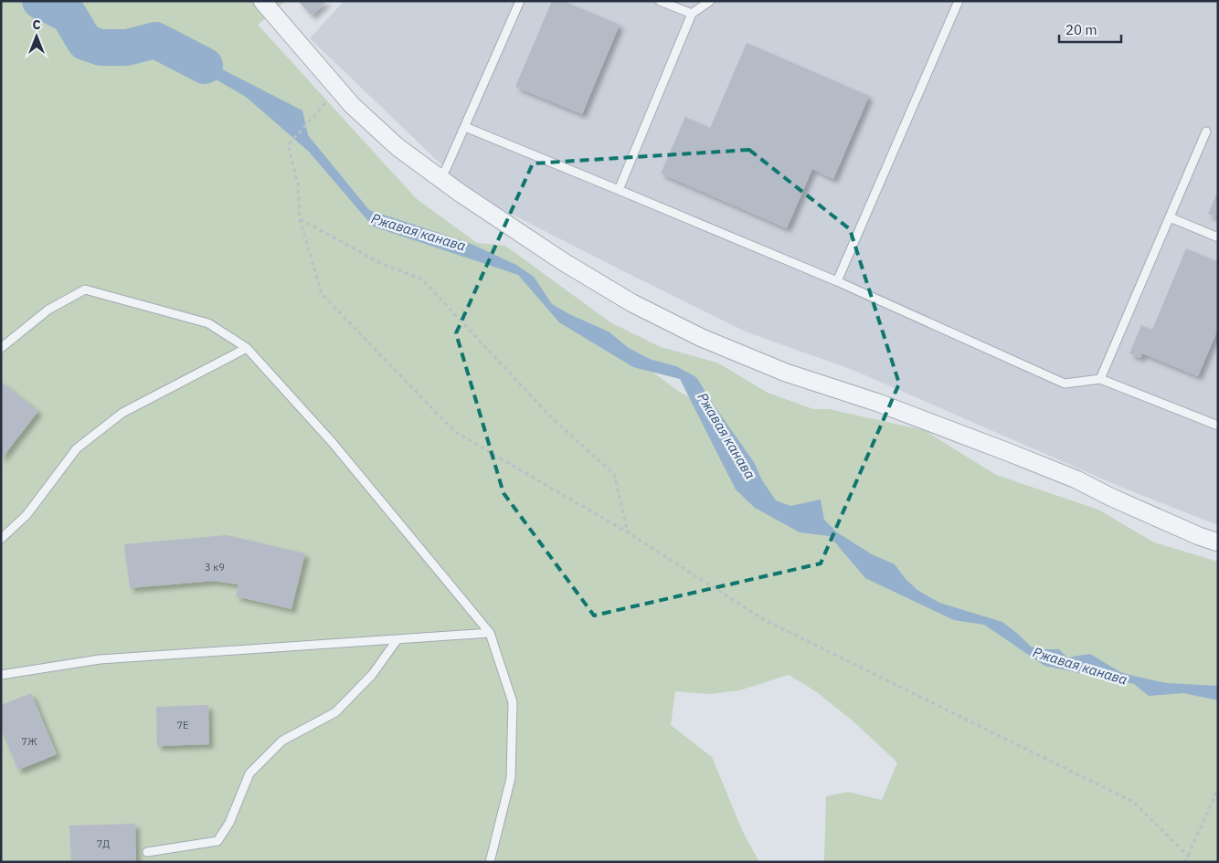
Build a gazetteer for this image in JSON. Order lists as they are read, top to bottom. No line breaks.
{"water":["Ржавая канава"],"house_numbers":["3 к9","7Е","7Ж","7Д"],"scale_bar":"20 m","north":"top"}
